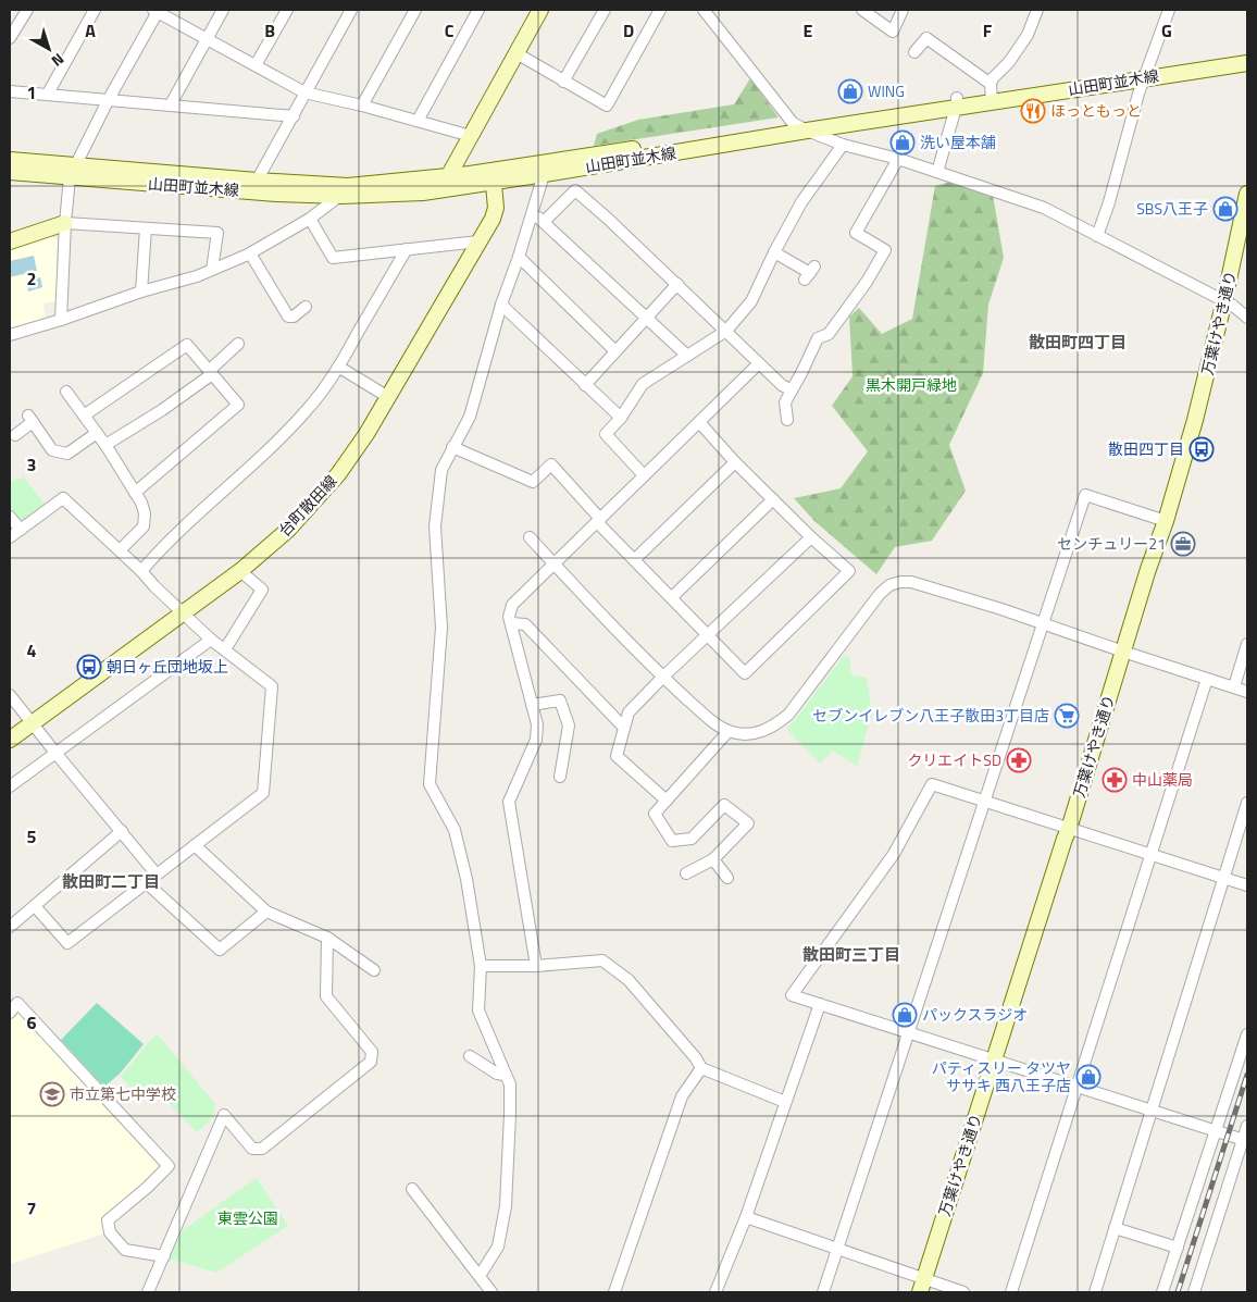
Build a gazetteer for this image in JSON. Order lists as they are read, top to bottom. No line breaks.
{"streets":{"street":["山田町並木線","万葉けやき通り","台町散田線"]},"crossings":[["山田町並木線","台町散田線"]],"districts":["散田町四丁目","散田町二丁目","散田町三丁目"],"parks":["黒木開戸緑地","東雲公園"],"places":{"shop":["WING","洗い屋本舗","SBS八王子","パックスラジオ","パティスリー タツヤ ササキ 西八王子店"],"restaurant":["ほっともっと"],"bus stop":["散田四丁目","朝日ヶ丘団地坂上"],"office":["センチュリー21"],"supermarket":["セブンイレブン八王子散田3丁目店"],"pharmacy":["クリエイトSD","中山薬局"],"school or university":["市立第七中学校"]},"north":"bottom right","grid":{"columns":["A","B","C","D","E","F","G"],"rows":["1","2","3","4","5","6","7"]}}
